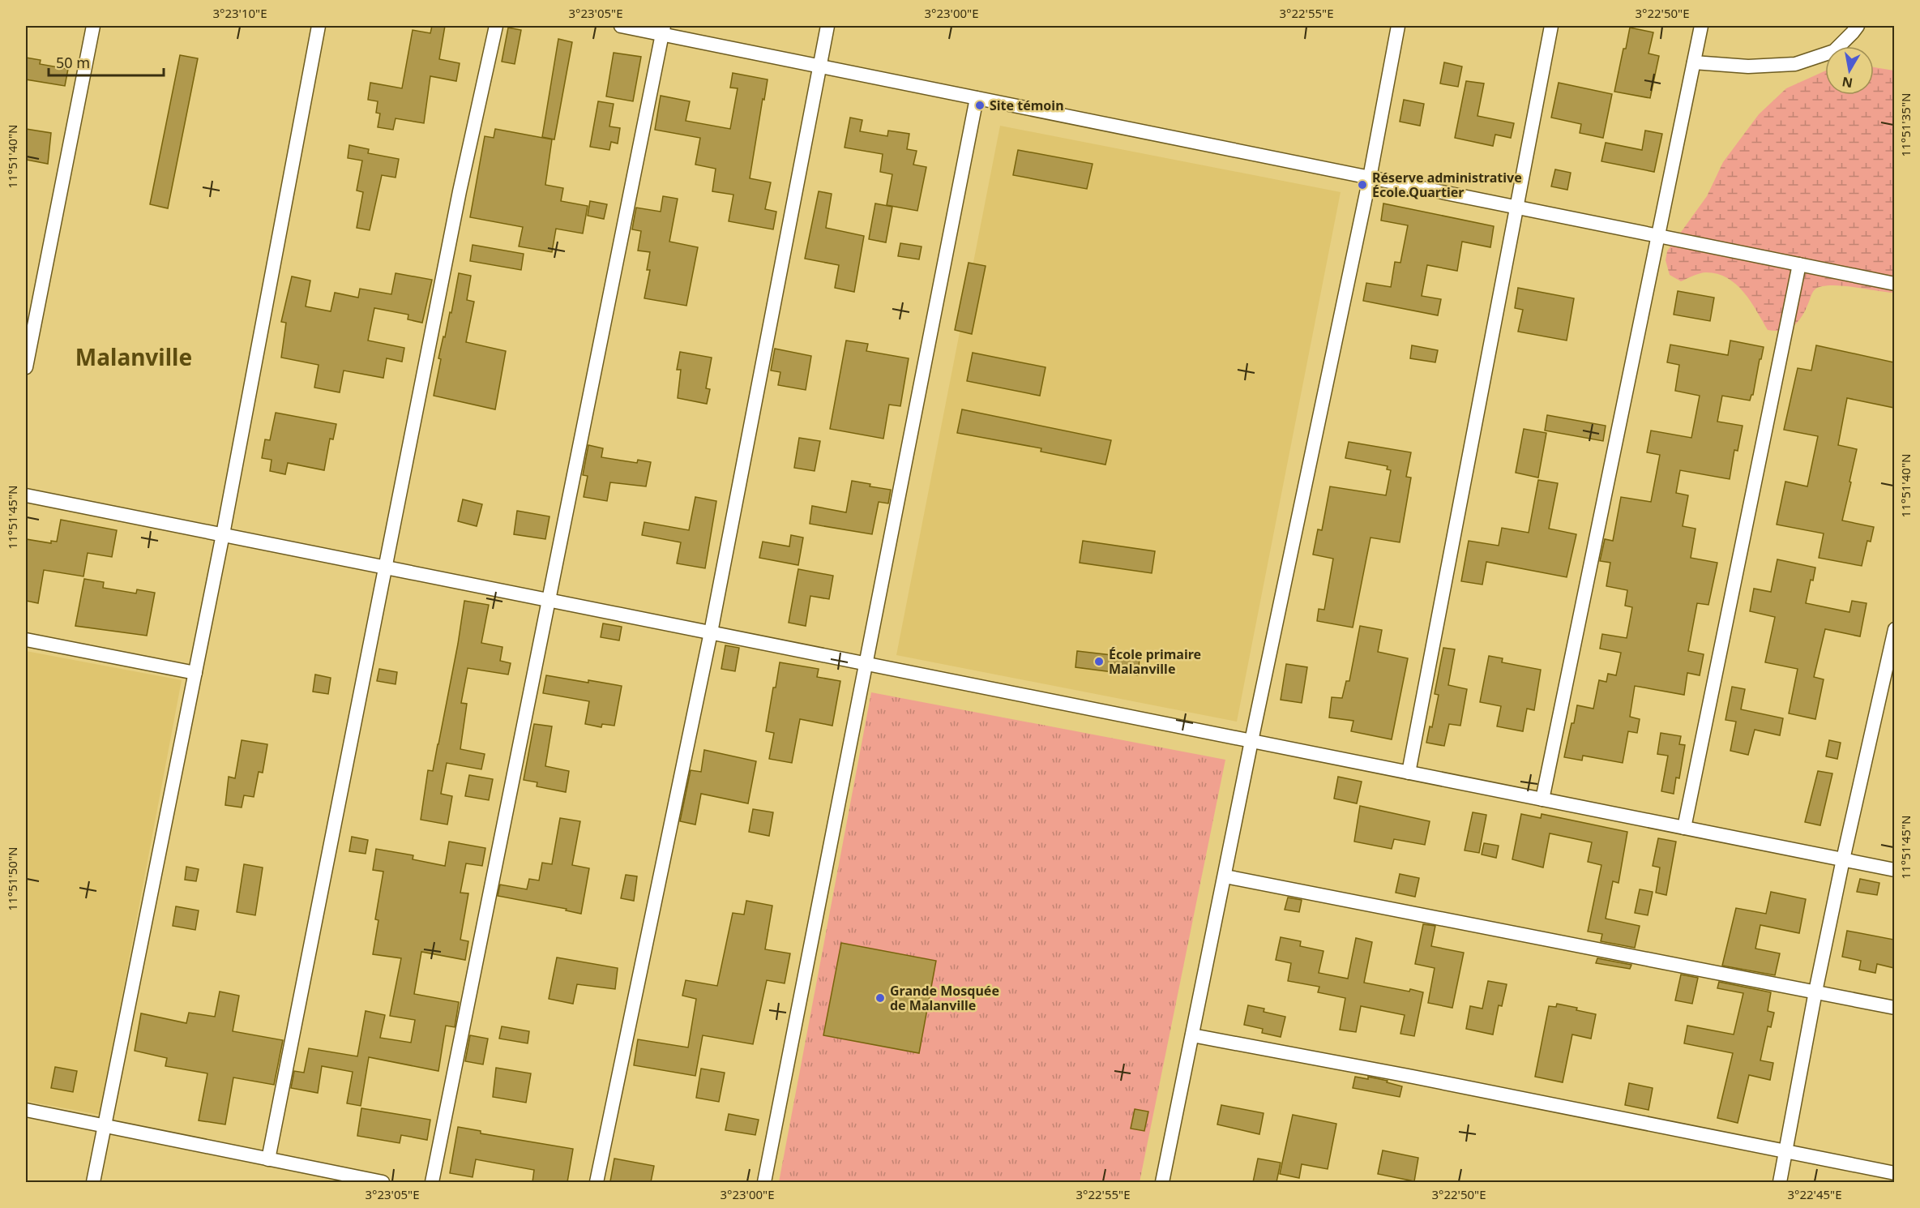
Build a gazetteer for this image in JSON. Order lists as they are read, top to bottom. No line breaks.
{"districts":["Malanville"],"places":["Site témoin","Réserve administrative École.Quartier","École primaire Malanville","Grande Mosquée de Malanville"],"scale_bar":"50 m","north":"bottom","coordinates":["3°23'10\"E","3°23'05\"E","3°23'00\"E","3°22'55\"E","3°22'50\"E","11°51'35\"N","11°51'40\"N","11°51'45\"N","11°51'50\"N","3°22'45\"E"]}
